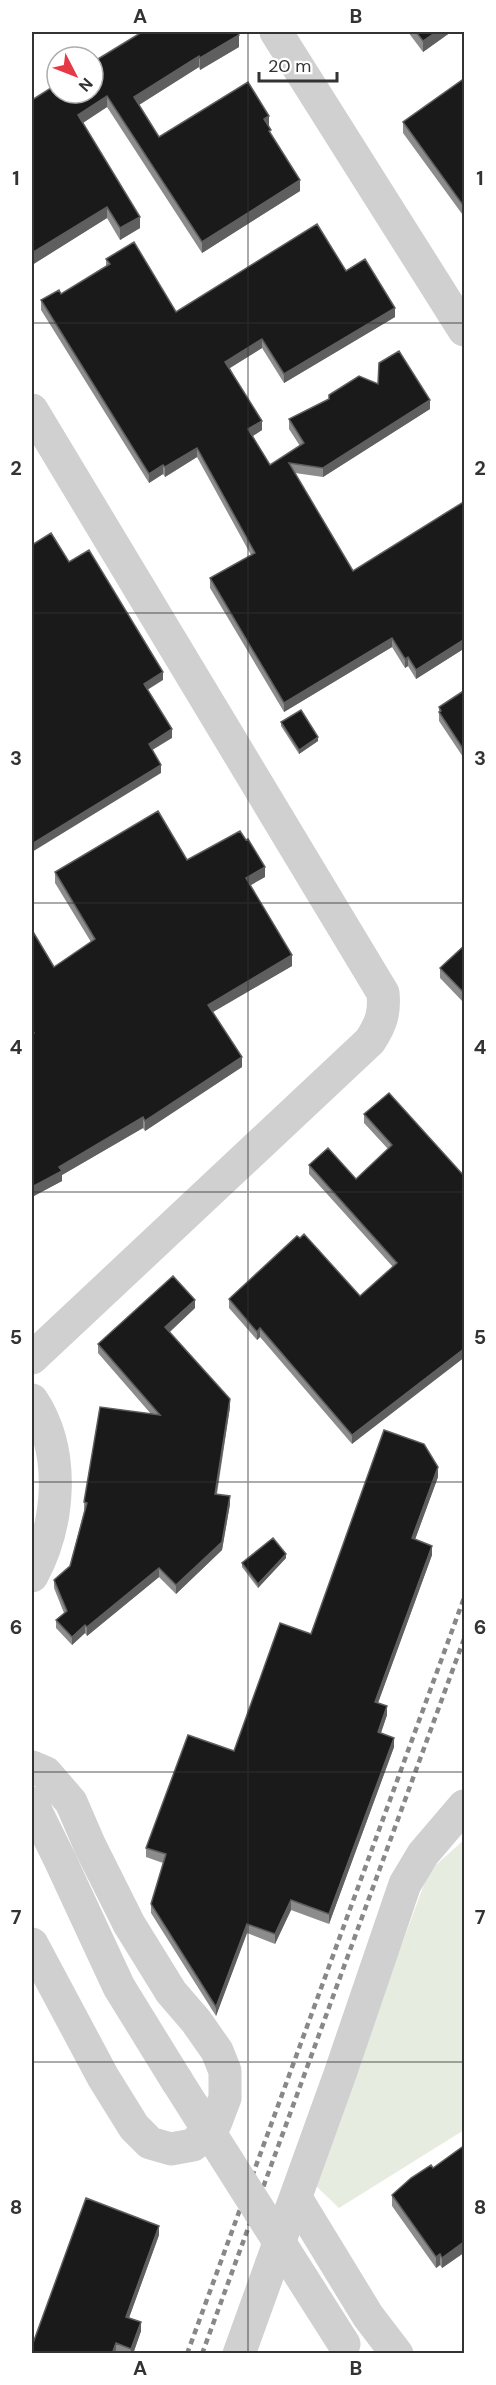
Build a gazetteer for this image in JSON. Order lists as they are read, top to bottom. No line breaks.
{"scale_bar":"20 m","north":"bottom right","grid":{"columns":["A","B"],"rows":["1","2","3","4","5","6","7","8"]}}
